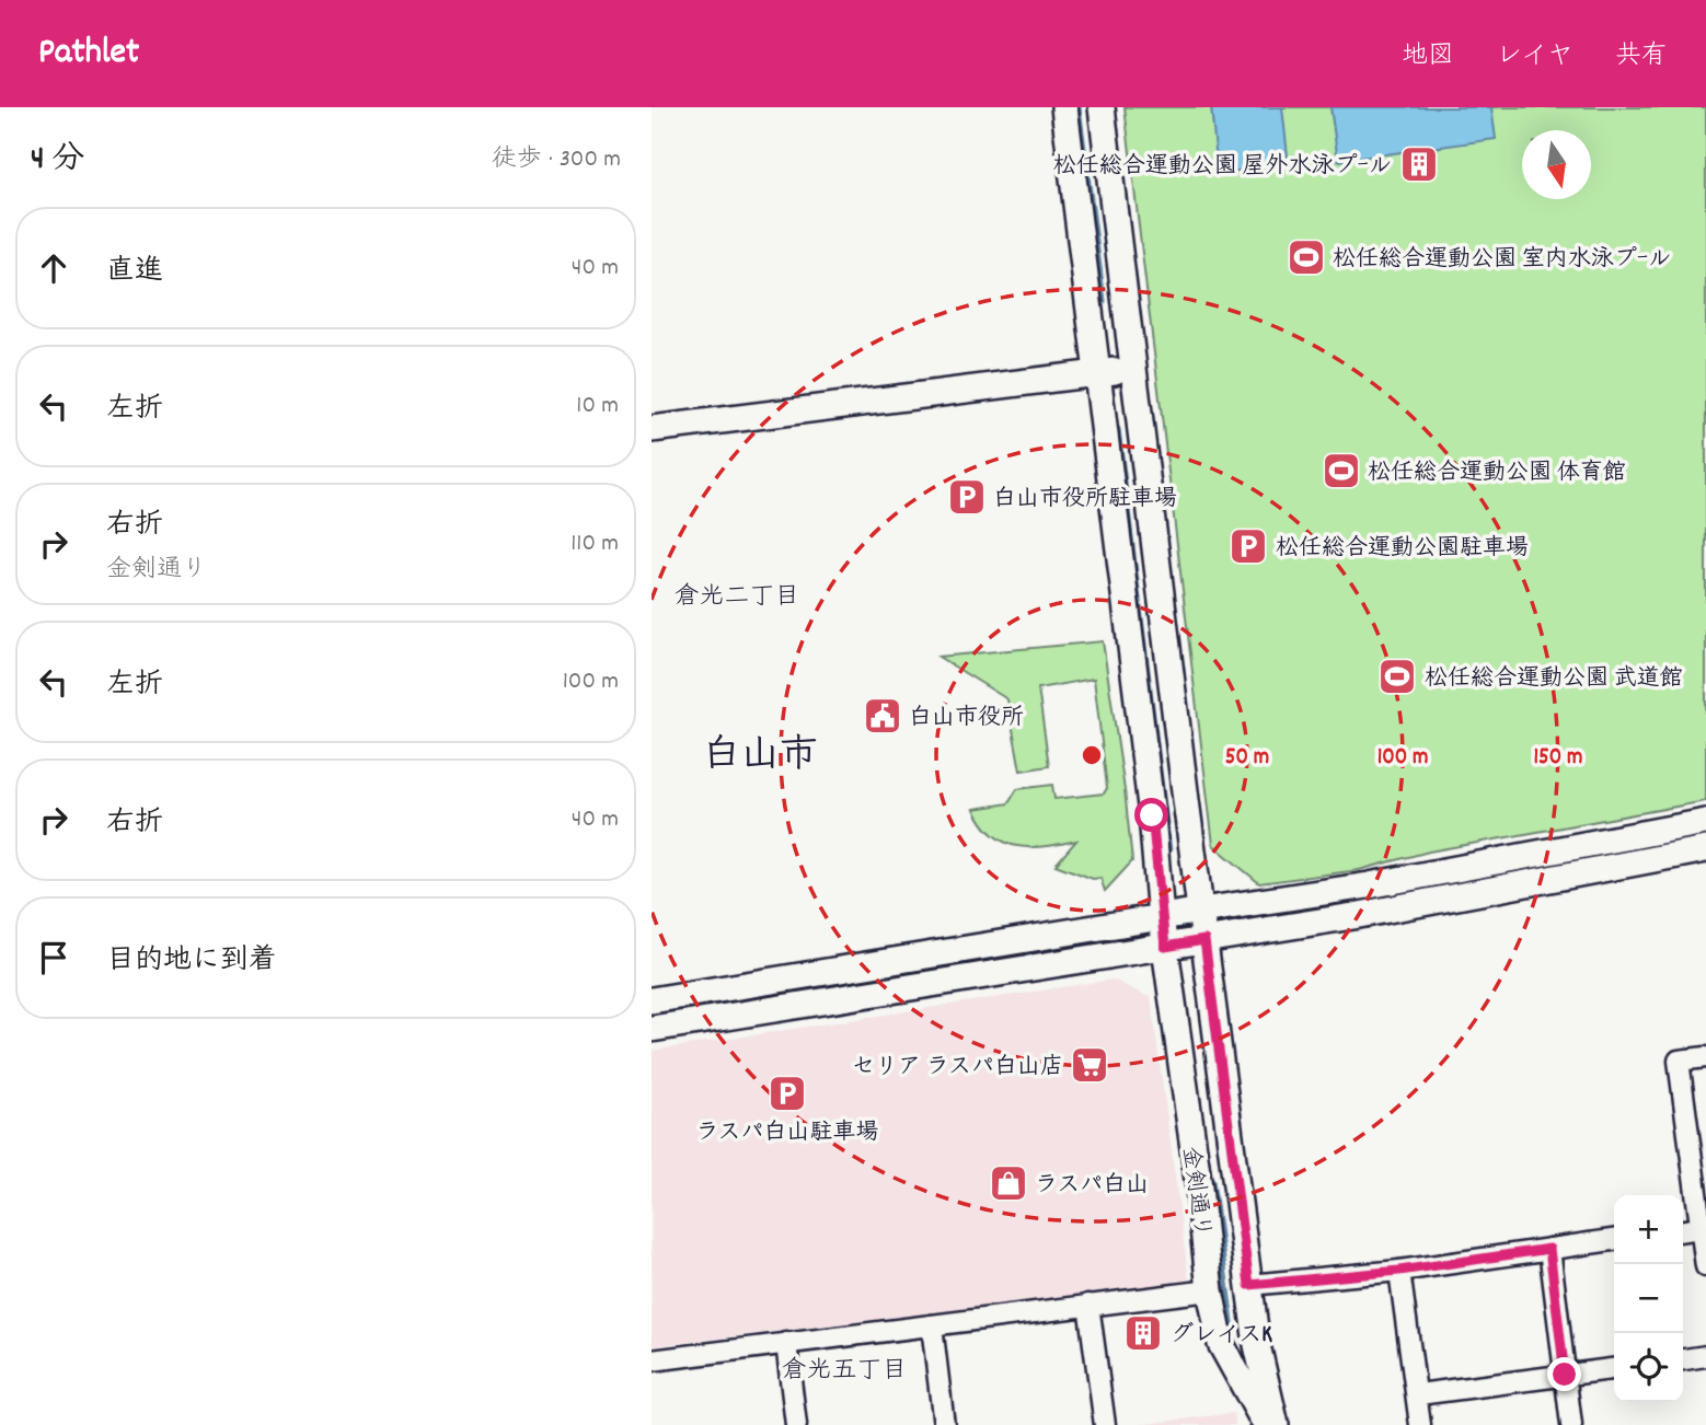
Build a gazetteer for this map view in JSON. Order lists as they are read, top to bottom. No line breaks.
{"streets":{"street":["金剣通り"]},"districts":["倉光二丁目","白山市","倉光五丁目"],"places":{"building":["松任総合運動公園 屋外水泳プｰル","グレイスK"],"sports":["松任総合運動公園 室内水泳プｰル","松任総合運動公園 体育館","松任総合運動公園 武道館"],"parking":["白山市役所駐車場","松任総合運動公園駐車場","ラスパ白山駐車場"],"public building":["白山市役所"],"supermarket":["セリア ラスパ白山店"],"shop":["ラスパ白山"]},"north":"bottom","page":{"header":"Pathlet","nav":["地図","レイヤ","共有"],"heading":["4 分","徒歩 · 300 m"],"list":[["直進","40 m"],["左折","10 m"],["右折","金剣通り","110 m"],["左折","100 m"],["右折","40 m"],"目的地に到着"],"map_buttons":["+","−"]},"rings":["50 m","100 m","150 m"]}
